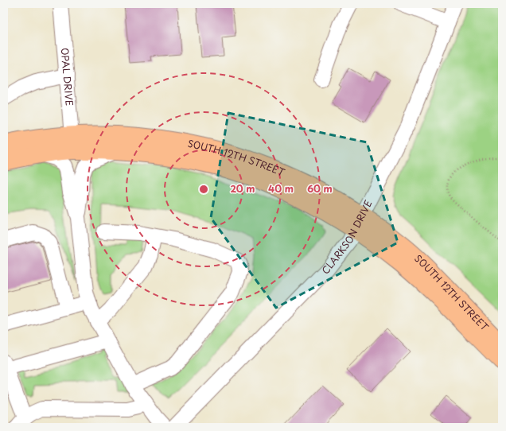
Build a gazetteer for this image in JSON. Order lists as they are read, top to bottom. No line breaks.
{"streets":{"main road":["SOUTH 12TH STREET"],"street":["OPAL DRIVE","CLARKSON DRIVE"]},"crossings":[["OPAL DRIVE","SOUTH 12TH STREET"],["SOUTH 12TH STREET","CLARKSON DRIVE"]],"rings":["20 m","40 m","60 m"]}
